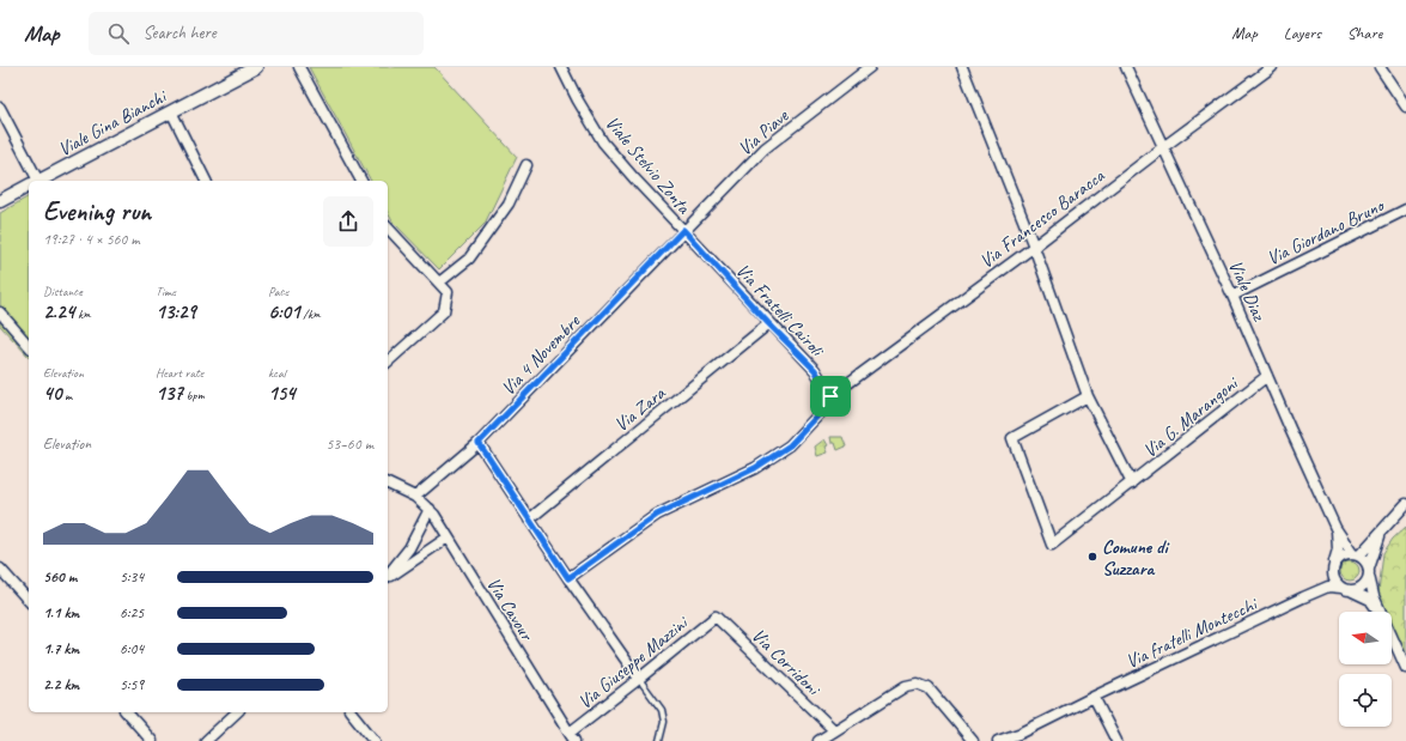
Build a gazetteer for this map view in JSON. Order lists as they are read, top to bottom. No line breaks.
{"streets":{"street":["Viale Gina Bianchi","Via Piave","Viale Stelvio Zonta","Via Francesco Baracca","Via Giordano Bruno","Viale Diaz","Via Fratelli Cairoli","Via 4 Novembre","Via Zara","Via G. Marangoni","Via Cavour","Via fratelli Montecchi","Via Corridoni","Via Giuseppe Mazzini"]},"crossings":[["Via Piave","Viale Stelvio Zonta"],["Via Piave","Via Fratelli Cairoli"],["Via Piave","Via 4 Novembre"],["Viale Stelvio Zonta","Via Fratelli Cairoli"],["Viale Stelvio Zonta","Via 4 Novembre"],["Via Francesco Baracca","Viale Diaz"],["Via Francesco Baracca","Via Fratelli Cairoli"],["Via Giordano Bruno","Viale Diaz"],["Viale Diaz","Via G. Marangoni"],["Via Fratelli Cairoli","Via 4 Novembre"],["Via Fratelli Cairoli","Via Zara"],["Via 4 Novembre","Via Cavour"],["Via Cavour","Via Giuseppe Mazzini"],["Via Corridoni","Via Giuseppe Mazzini"]],"places":["Comune di Suzzara"],"north":"left","page":{"header":"Map","search":"Search here","nav":["Map","Layers","Share"],"heading":["Evening run","19:27 · 4 × 560 m"],"stats":[["Distance","2.24 km"],["Time","13:29"],["Pace","6:01 /km"],["Elevation","40 m"],["Heart rate","137 bpm"],["kcal","154"]],"chart":["Elevation","53–60 m"],"list":[{"name":"560 m","note":"5:34"},{"name":"1.1 km","note":"6:25"},{"name":"1.7 km","note":"6:04"},{"name":"2.2 km","note":"5:59"}]}}
